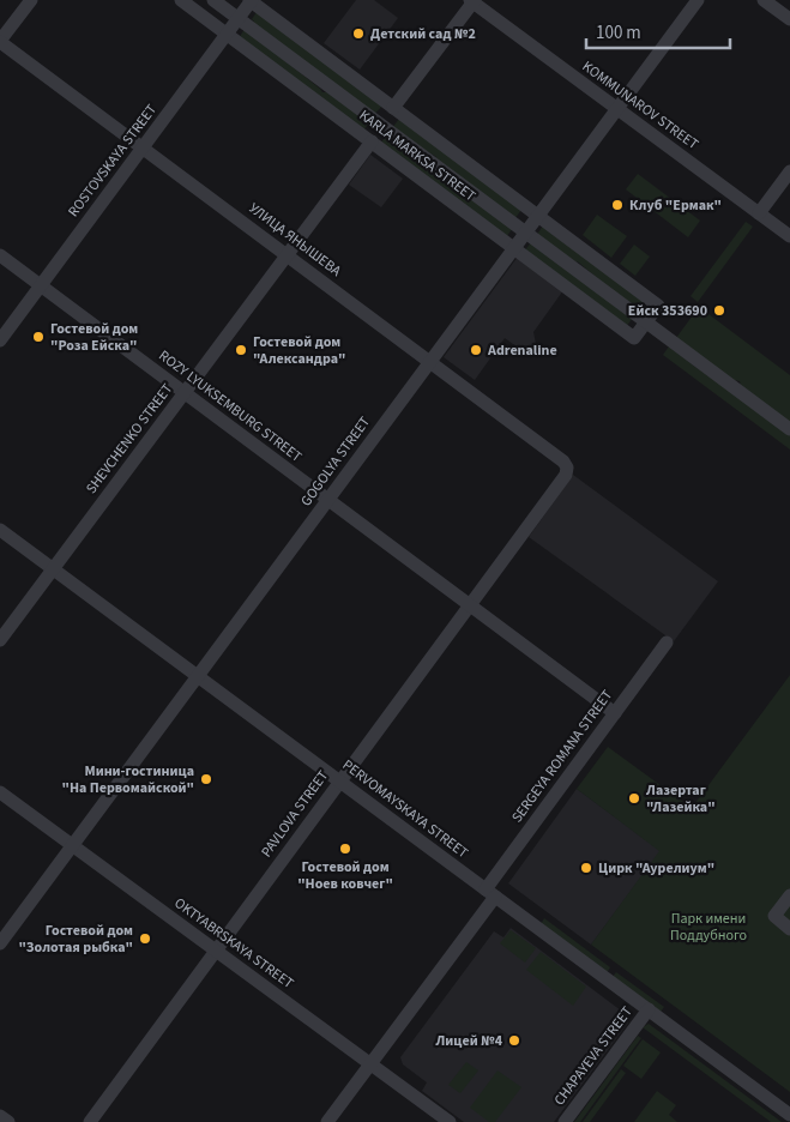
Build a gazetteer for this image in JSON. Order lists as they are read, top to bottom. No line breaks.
{"streets":{"street":["KOMMUNAROV STREET","KARLA MARKSA STREET","ROSTOVSKAYA STREET","УЛИЦА ЯНЫШЕВА","ROZY LYUKSEMBURG STREET","SHEVCHENKO STREET","GOGOLYA STREET","SERGEYA ROMANA STREET","PERVOMAYSKAYA STREET","PAVLOVA STREET","OKTYABRSKAYA STREET","CHAPAYEVA STREET"]},"crossings":[["KOMMUNAROV STREET","GOGOLYA STREET"],["KARLA MARKSA STREET","ROSTOVSKAYA STREET"],["KARLA MARKSA STREET","SHEVCHENKO STREET"],["KARLA MARKSA STREET","GOGOLYA STREET"],["ROSTOVSKAYA STREET","УЛИЦА ЯНЫШЕВА"],["ROSTOVSKAYA STREET","ROZY LYUKSEMBURG STREET"],["УЛИЦА ЯНЫШЕВА","SHEVCHENKO STREET"],["УЛИЦА ЯНЫШЕВА","GOGOLYA STREET"],["УЛИЦА ЯНЫШЕВА","PAVLOVA STREET"],["ROZY LYUKSEMBURG STREET","SHEVCHENKO STREET"],["ROZY LYUKSEMBURG STREET","GOGOLYA STREET"],["ROZY LYUKSEMBURG STREET","SERGEYA ROMANA STREET"],["ROZY LYUKSEMBURG STREET","PAVLOVA STREET"],["SHEVCHENKO STREET","PERVOMAYSKAYA STREET"],["GOGOLYA STREET","PERVOMAYSKAYA STREET"],["GOGOLYA STREET","OKTYABRSKAYA STREET"],["SERGEYA ROMANA STREET","PERVOMAYSKAYA STREET"],["SERGEYA ROMANA STREET","OKTYABRSKAYA STREET"],["PERVOMAYSKAYA STREET","PAVLOVA STREET"],["PERVOMAYSKAYA STREET","CHAPAYEVA STREET"],["PAVLOVA STREET","OKTYABRSKAYA STREET"]],"parks":["Парк имени Поддубного"],"places":["Детский сад №2","Клуб \"Ермак\"","Ейск 353690","Гостевой дом \"Роза Ейска\"","Гостевой дом \"Александра\"","Аdrenaline","Мини-гостиница \"На Первомайской\"","Лазертаг \"Лазейка\"","Гостевой дом \"Ноев ковчег\"","Цирк \"Аурелиум\"","Гостевой дом \"Золотая рыбка\"","Лицей №4"],"scale_bar":"100 m"}
